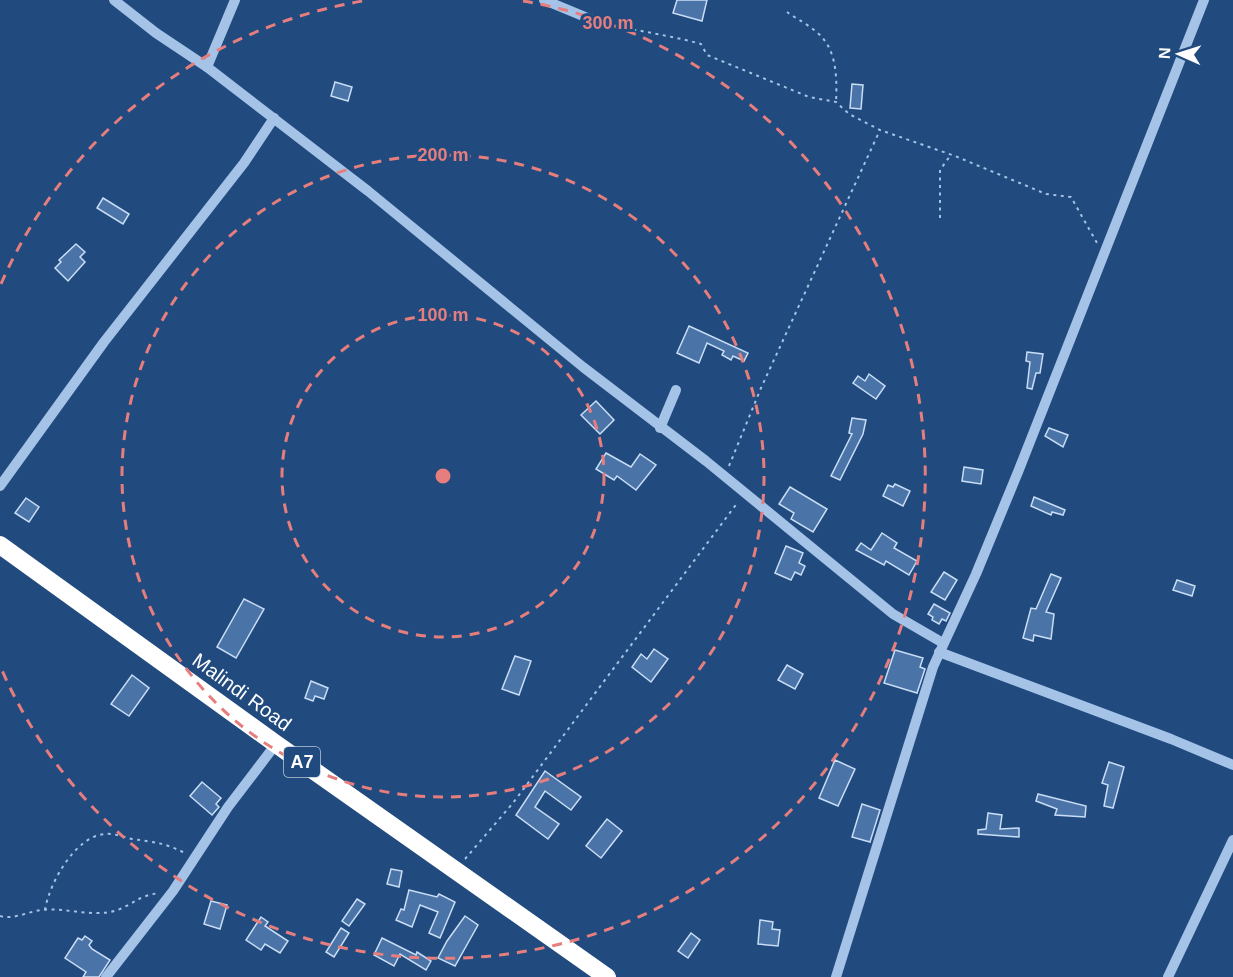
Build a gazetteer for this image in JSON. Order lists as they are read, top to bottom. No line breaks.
{"streets":{"highway":["Malindi Road","A7"]},"north":"left","rings":["300 m","200 m","100 m"]}
